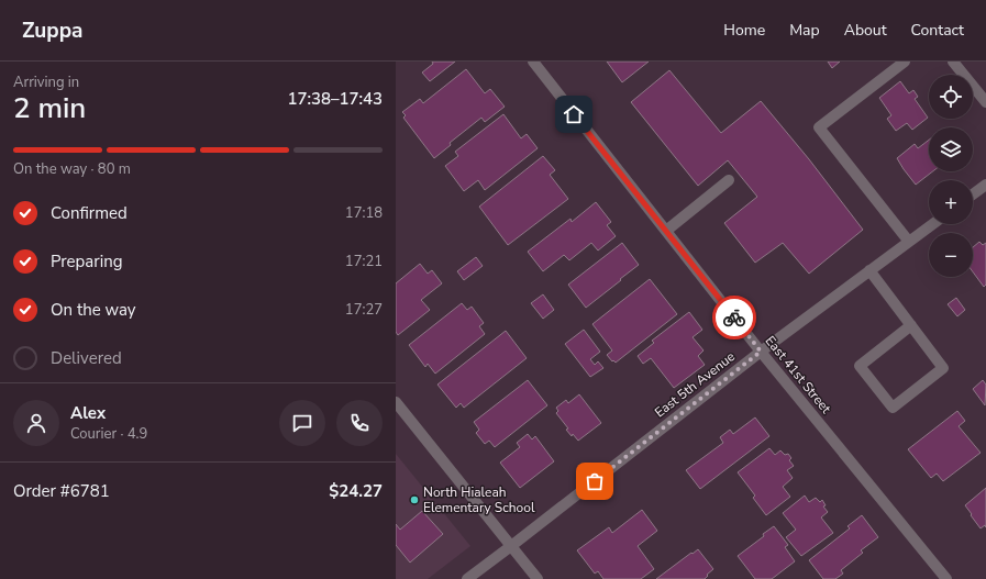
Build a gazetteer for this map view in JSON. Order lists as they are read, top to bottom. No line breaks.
{"streets":{"street":["East 41st Street","East 5th Avenue"]},"crossings":[["East 41st Street","East 5th Avenue"]],"places":["North Hialeah Elementary School"],"page":{"header":"Zuppa","nav":["Home","Map","About","Contact"],"heading":["2 min","Arriving in","17:38–17:43"],"panel":["Alex","Courier · 4.9","Order #6781","$24.27"],"map_buttons":["+","−"],"bar":"On the way · 80 m","list":[["Confirmed","17:18"],["Preparing","17:21"],["On the way","17:27"],"Delivered"]}}
